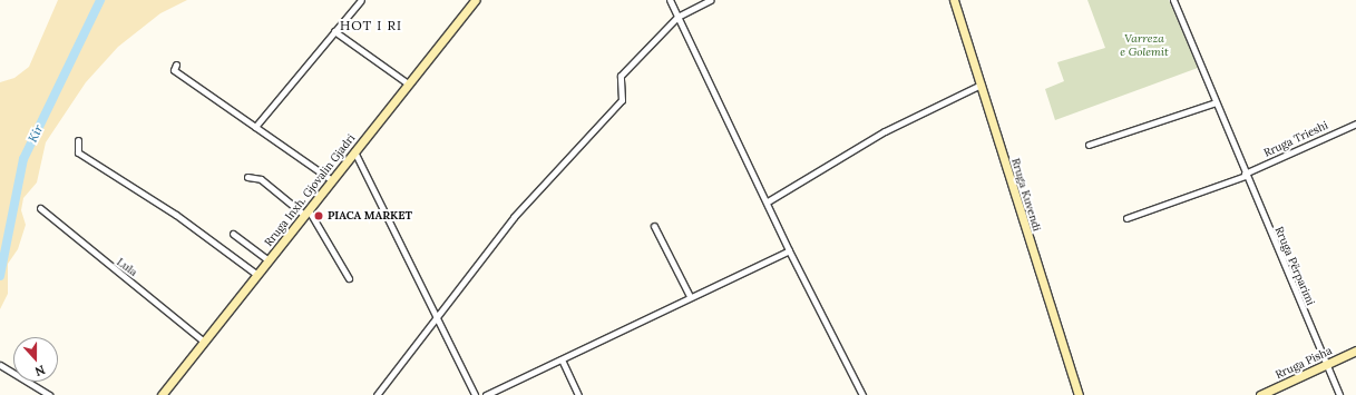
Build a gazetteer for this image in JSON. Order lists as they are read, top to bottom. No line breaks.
{"streets":{"street":["Rruga Trieshi","Rruga Inxh. Gjovalin Gjadri","Rruga Kuvendi","Rruga Përparimi","Lula","Rruga Pisha"]},"crossings":[["Rruga Trieshi","Rruga Përparimi"],["Rruga Inxh. Gjovalin Gjadri","Lula"],["Rruga Përparimi","Rruga Pisha"]],"districts":["HOT I RI"],"water":["Kir"],"parks":["Varreza e Golemit"],"places":["PIACA MARKET"],"north":"bottom"}
